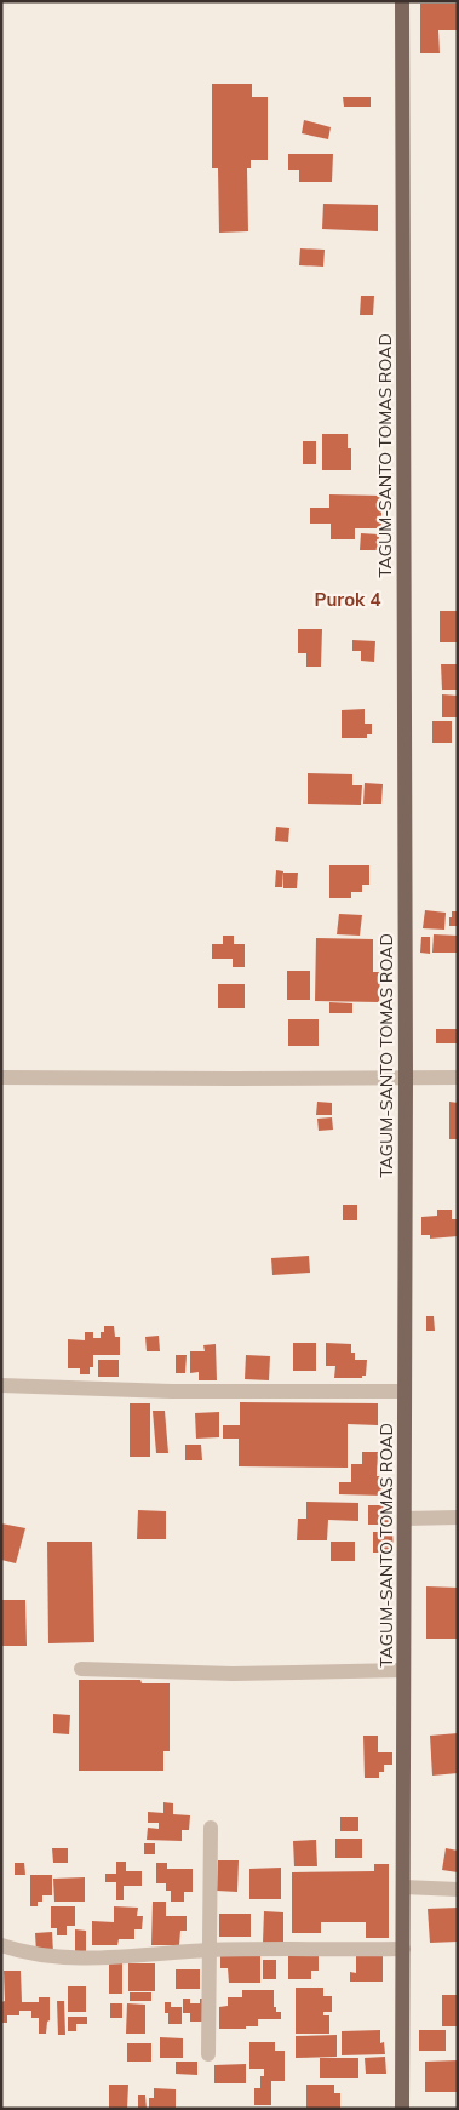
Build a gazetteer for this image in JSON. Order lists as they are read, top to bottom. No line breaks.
{"streets":{"main road":["TAGUM-SANTO TOMAS ROAD"]},"districts":["Purok 4"]}
